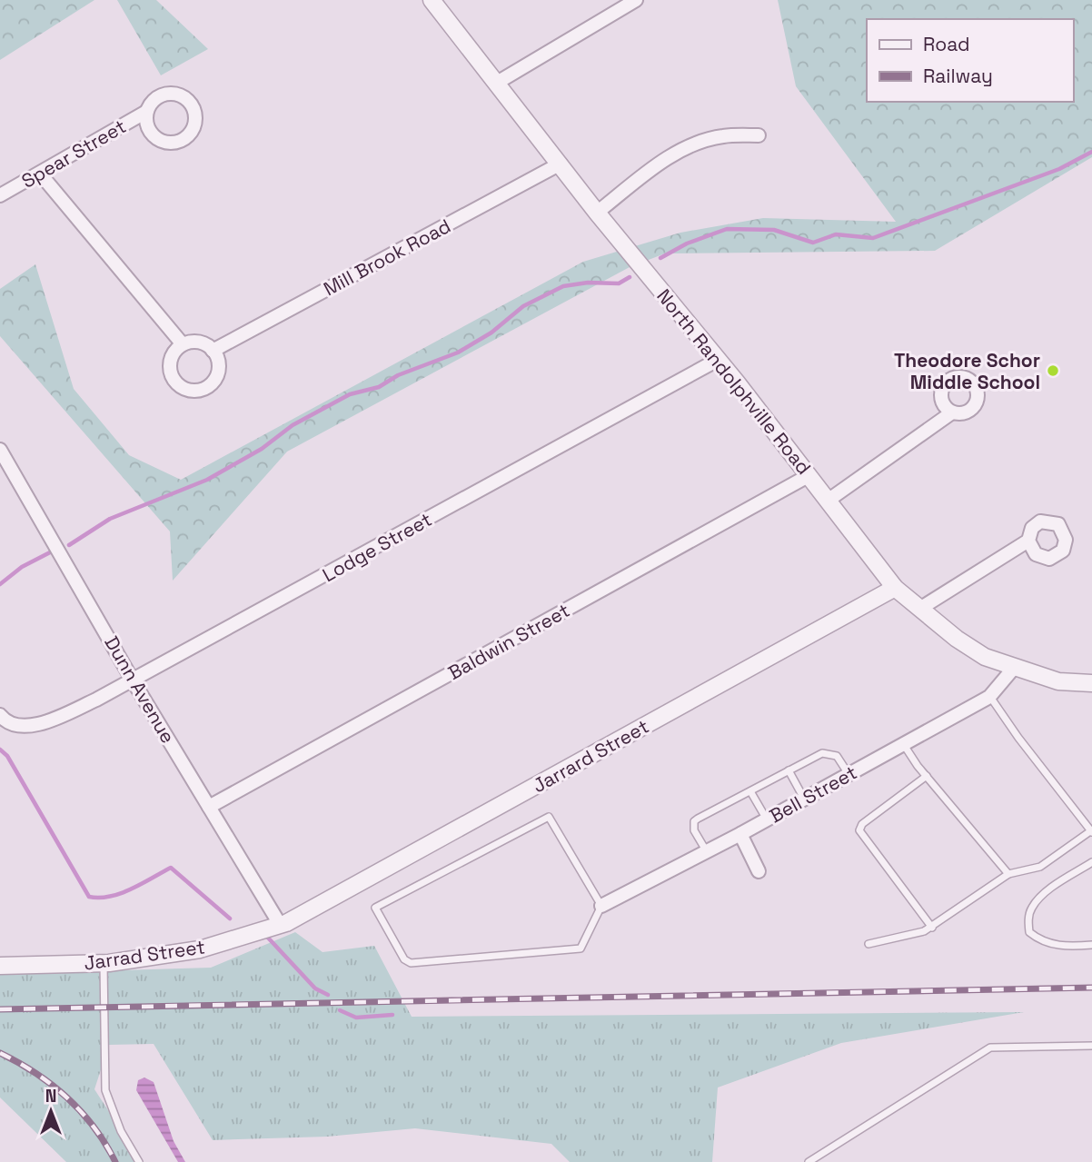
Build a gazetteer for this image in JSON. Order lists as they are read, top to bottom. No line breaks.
{"streets":{"street":["Spear Street","Mill Brook Road","North Randolphville Road","Lodge Street","Baldwin Street","Dunn Avenue","Jarrard Street","Bell Street","Jarrad Street"]},"crossings":[["Mill Brook Road","North Randolphville Road"],["North Randolphville Road","Lodge Street"],["North Randolphville Road","Baldwin Street"],["North Randolphville Road","Jarrard Street"],["North Randolphville Road","Bell Street"],["Lodge Street","Dunn Avenue"],["Baldwin Street","Dunn Avenue"],["Dunn Avenue","Jarrard Street"],["Dunn Avenue","Jarrad Street"],["Jarrard Street","Jarrad Street"]],"places":["Theodore Schor Middle School"],"legend":["Road","Railway"],"north":"top"}
